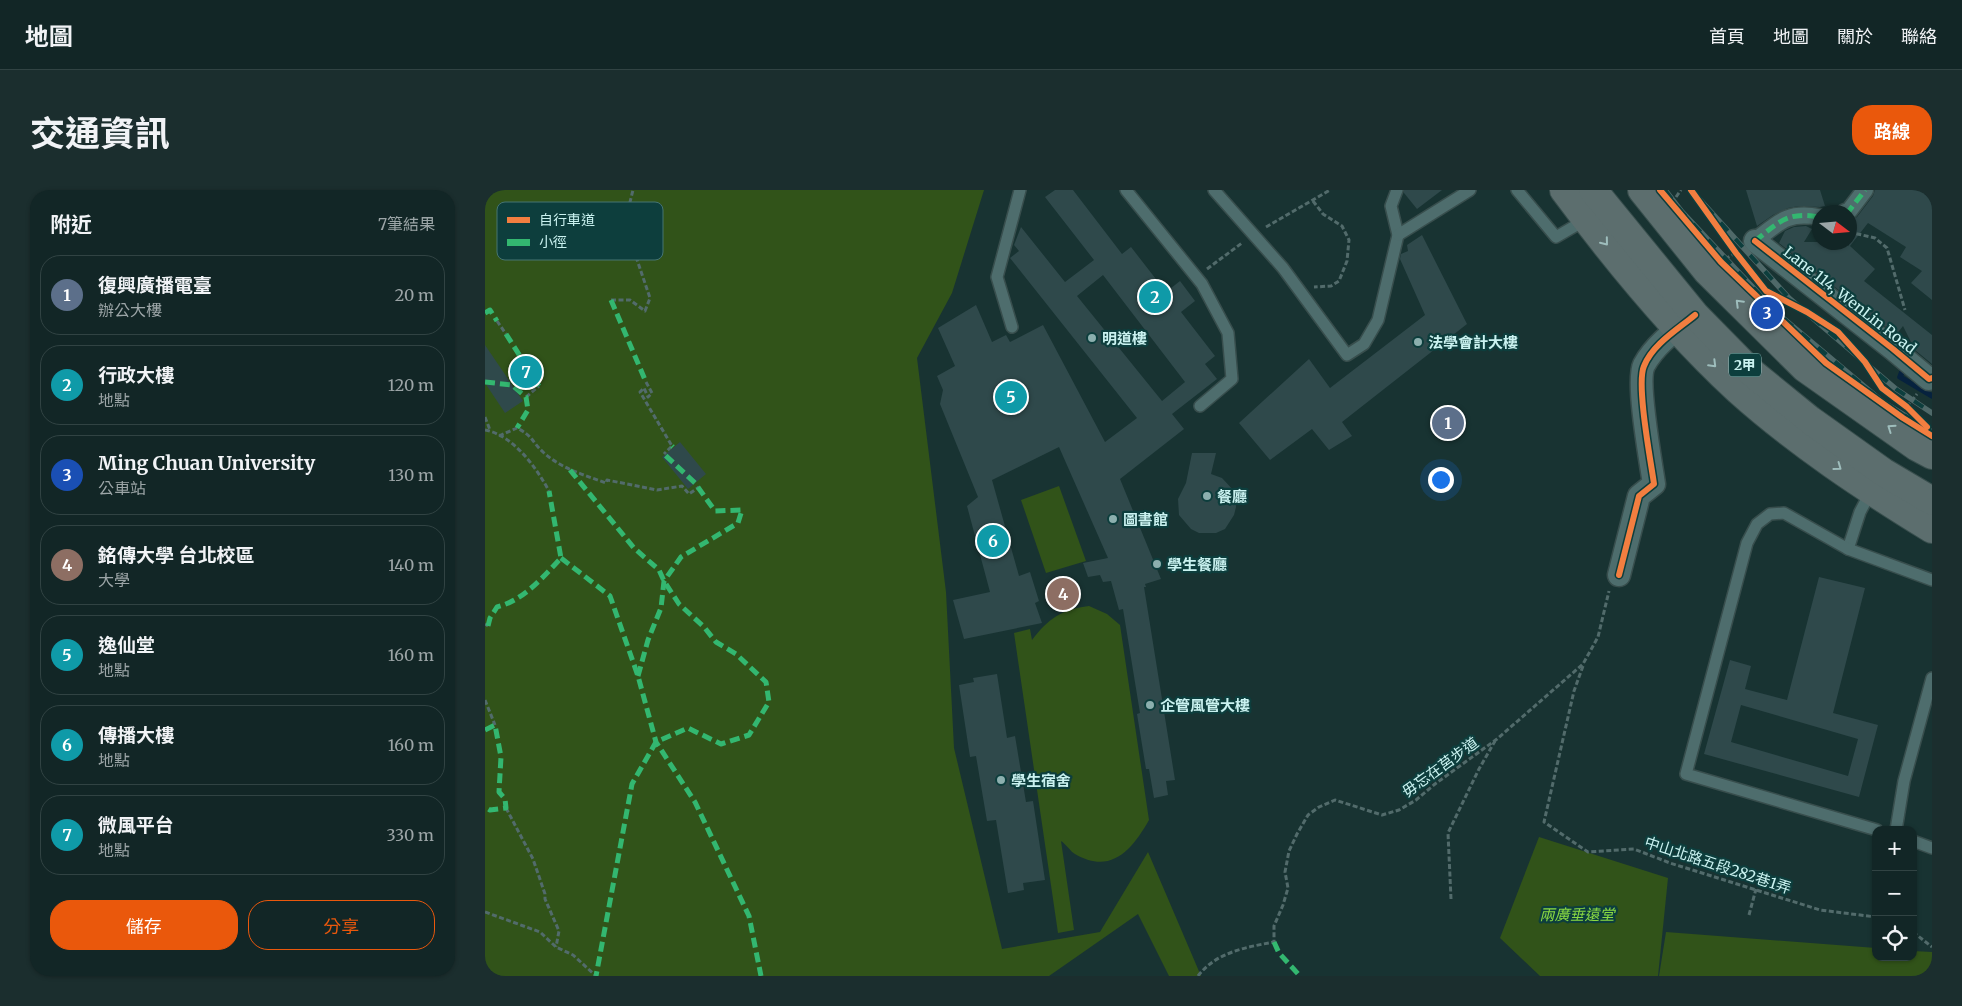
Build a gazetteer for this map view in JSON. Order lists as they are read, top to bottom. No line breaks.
{"streets":{"main road":["2甲"],"street":["Lane 114, WenLin Road"],"path":["毋忘在莒步道","中山北路五段282巷1弄"]},"crossings":[["毋忘在莒步道","中山北路五段282巷1弄"]],"parks":["兩廣垂遠堂"],"places":["明道樓","法學會計大樓","餐廳","圖書館","學生餐廳","企管風管大樓","學生宿舍"],"legend":["自行車道","小徑"],"north":"right","page":{"header":"地圖","nav":["首頁","地圖","關於","聯絡"],"title":"交通資訊","buttons":["路線",["儲存","分享"]],"heading":["附近","7筆結果"],"list":[{"mark":"1","name":"復興廣播電臺","note":"辦公大樓","value":"20 m"},{"mark":"2","name":"行政大樓","note":"地點","value":"120 m"},{"mark":"3","name":"Ming Chuan University","note":"公車站","value":"130 m"},{"mark":"4","name":"銘傳大學 台北校區","note":"大學","value":"140 m"},{"mark":"5","name":"逸仙堂","note":"地點","value":"160 m"},{"mark":"6","name":"傳播大樓","note":"地點","value":"160 m"},{"mark":"7","name":"微風平台","note":"地點","value":"330 m"}],"pins":["2","3","7","5","1","6","4"],"map_buttons":["+","−"]}}
